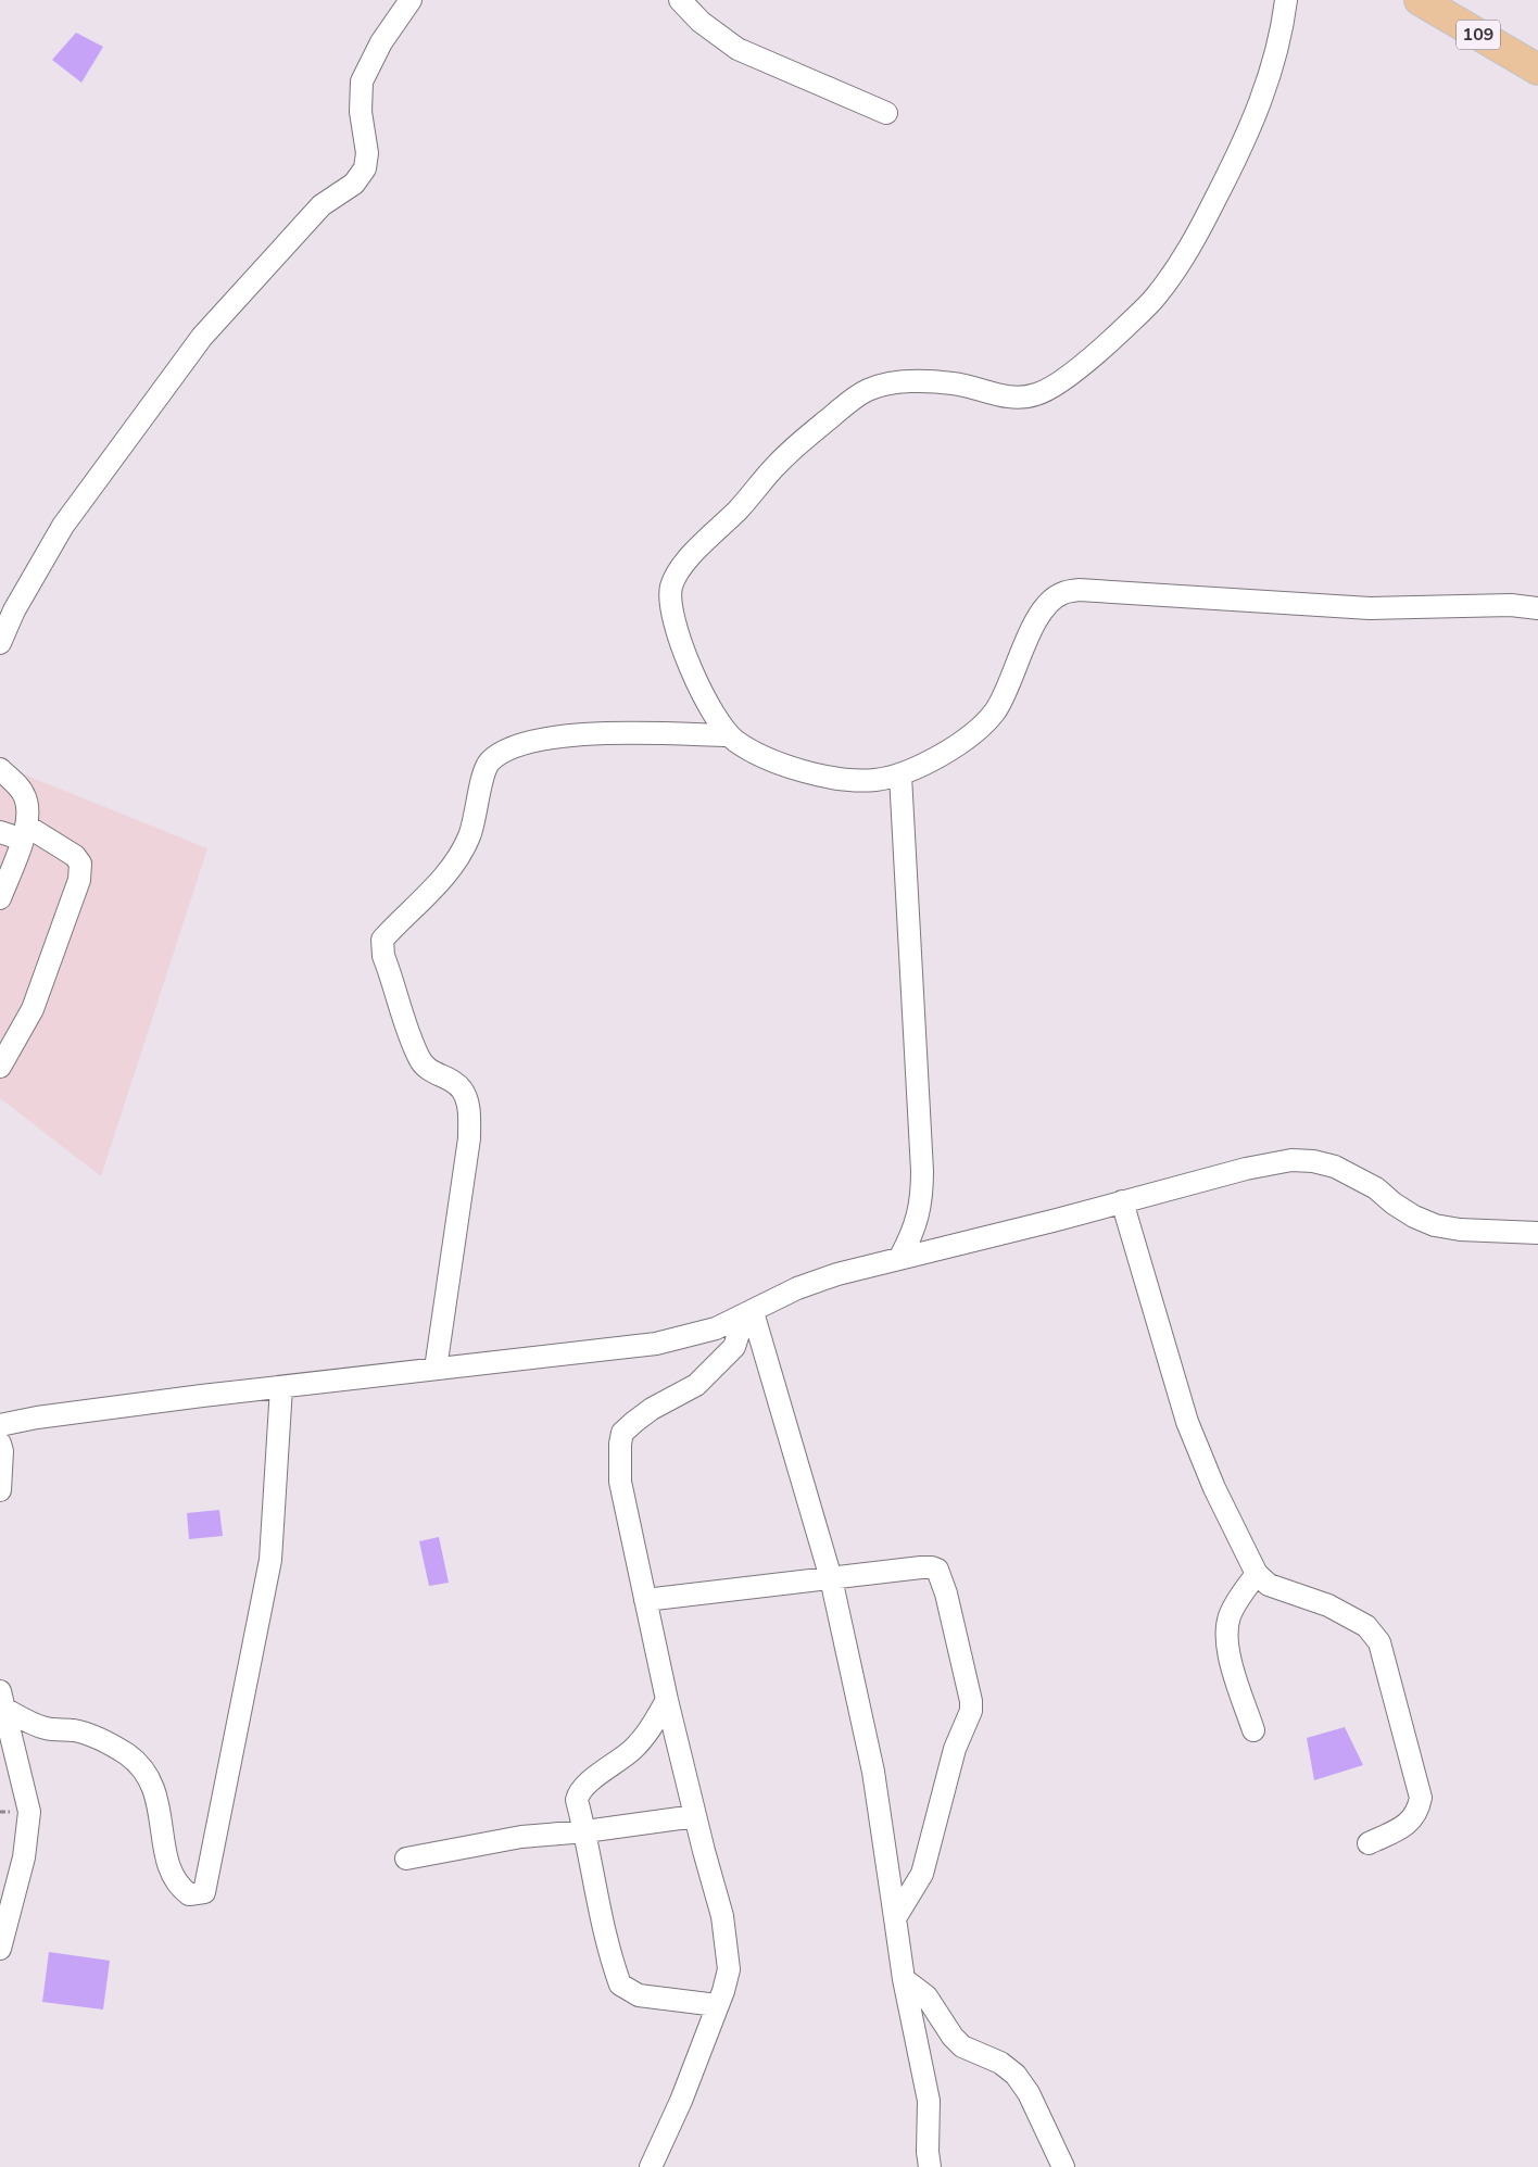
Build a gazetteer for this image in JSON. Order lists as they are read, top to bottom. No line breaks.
{"streets":{"main road":["109"]}}
